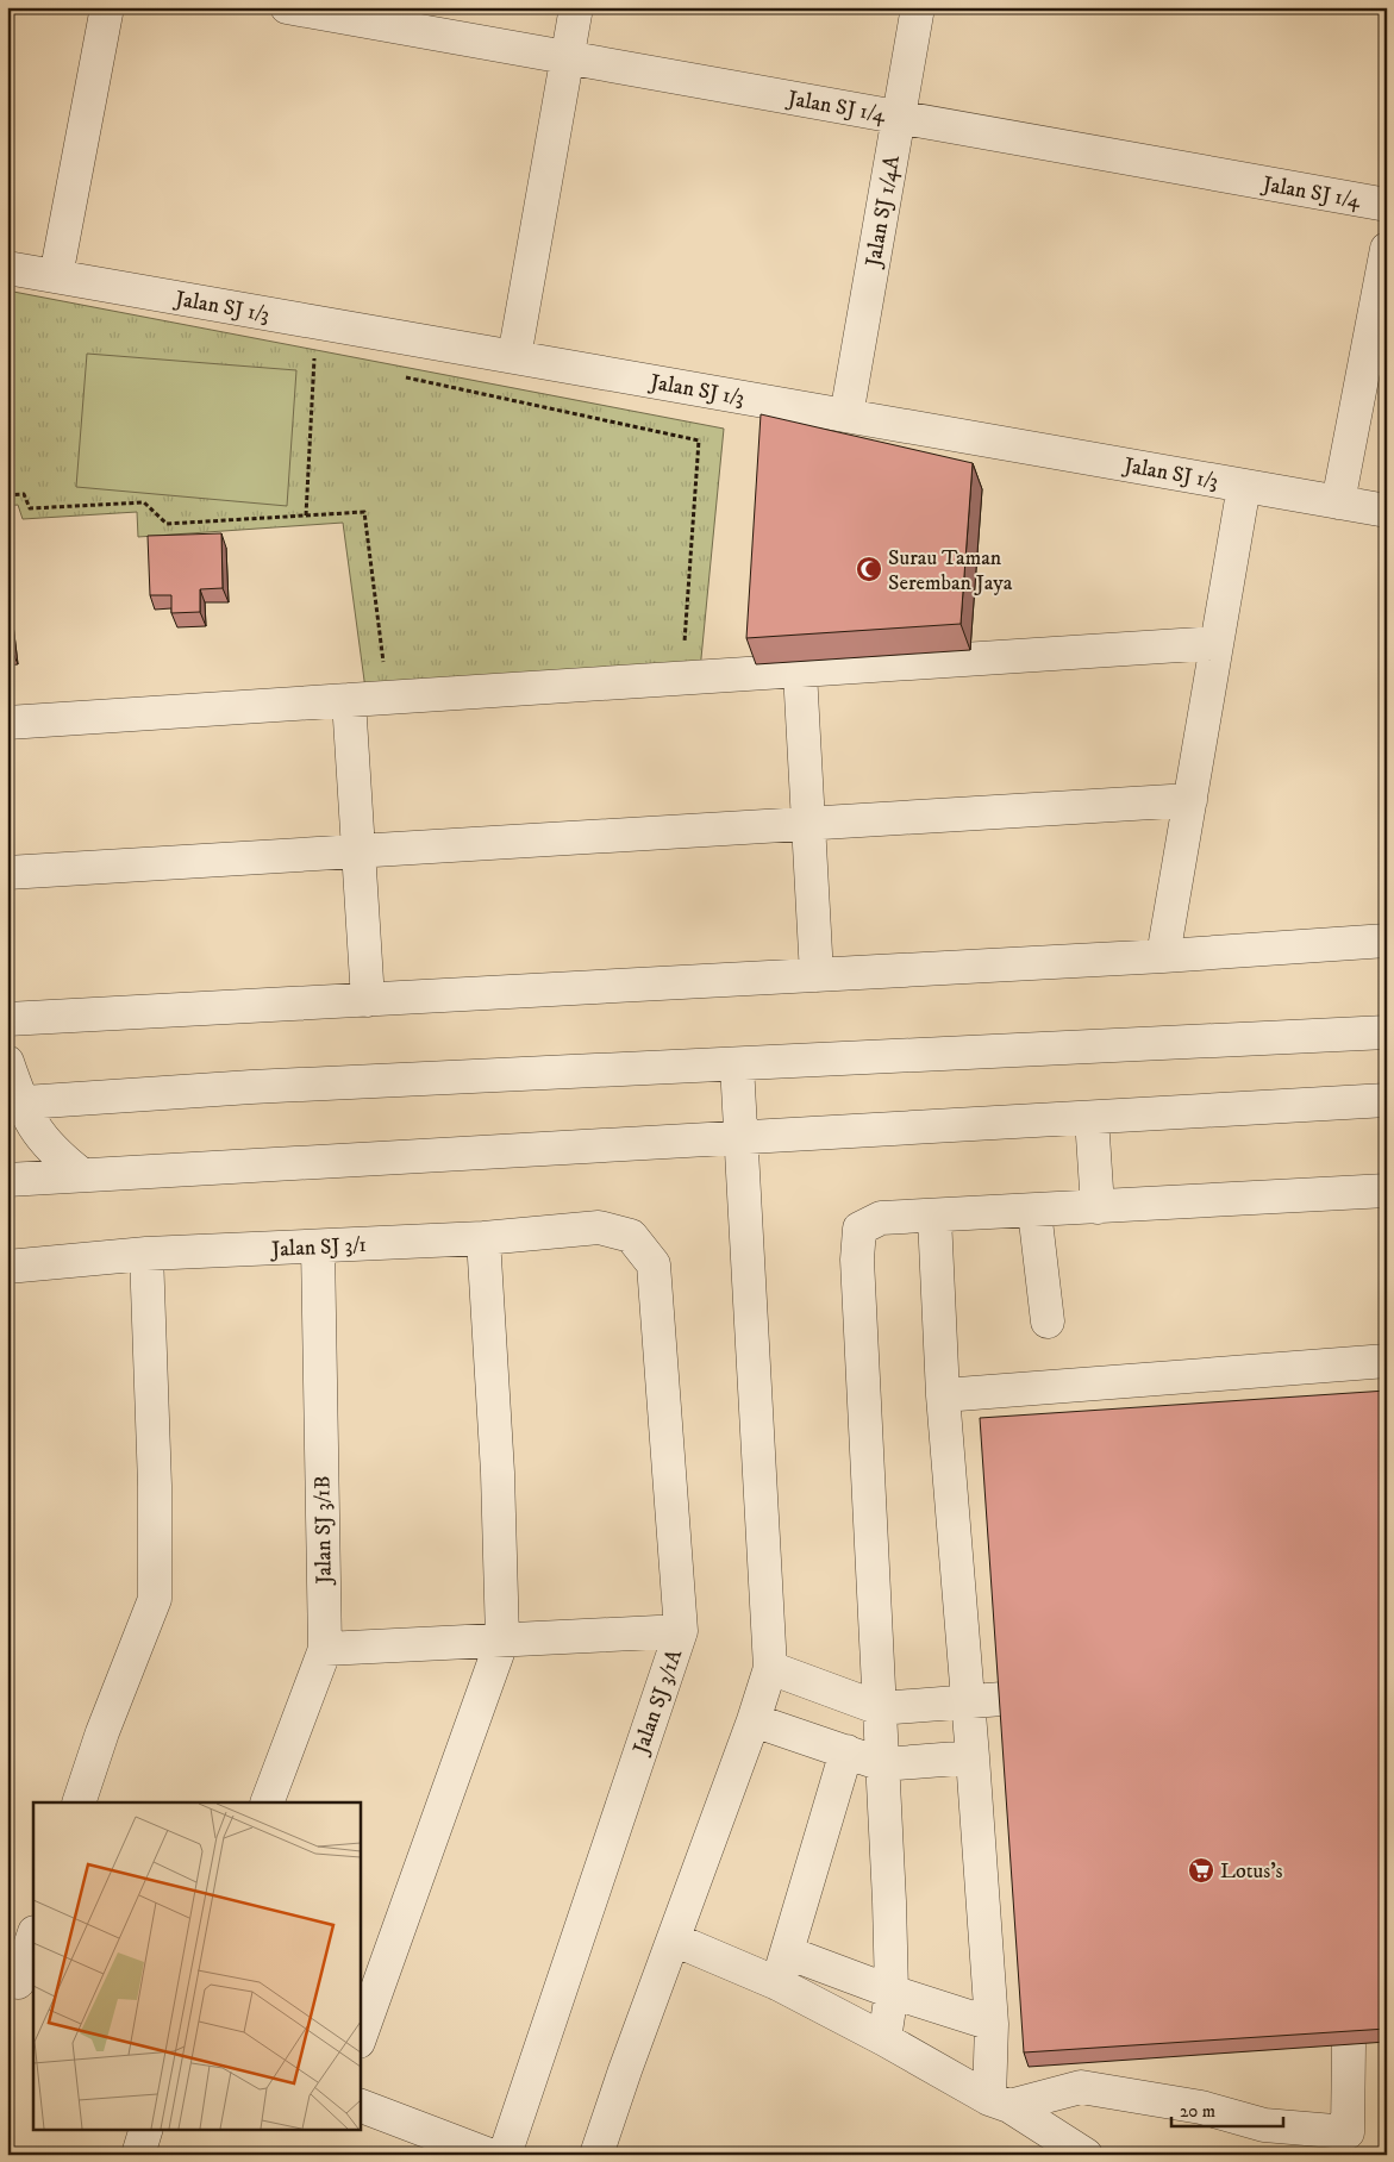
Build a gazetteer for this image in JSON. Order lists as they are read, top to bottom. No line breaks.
{"streets":{"street":["Jalan SJ 1/4","Jalan SJ 1/4A","Jalan SJ 1/3","Jalan SJ 3/1","Jalan SJ 3/1B","Jalan SJ 3/1A"]},"crossings":[["Jalan SJ 1/4","Jalan SJ 1/4A"],["Jalan SJ 1/4A","Jalan SJ 1/3"],["Jalan SJ 3/1","Jalan SJ 3/1B"],["Jalan SJ 3/1","Jalan SJ 3/1A"]],"places":{"mosque":["Surau Taman Seremban Jaya"],"supermarket":["Lotus's"]},"scale_bar":"20 m"}
